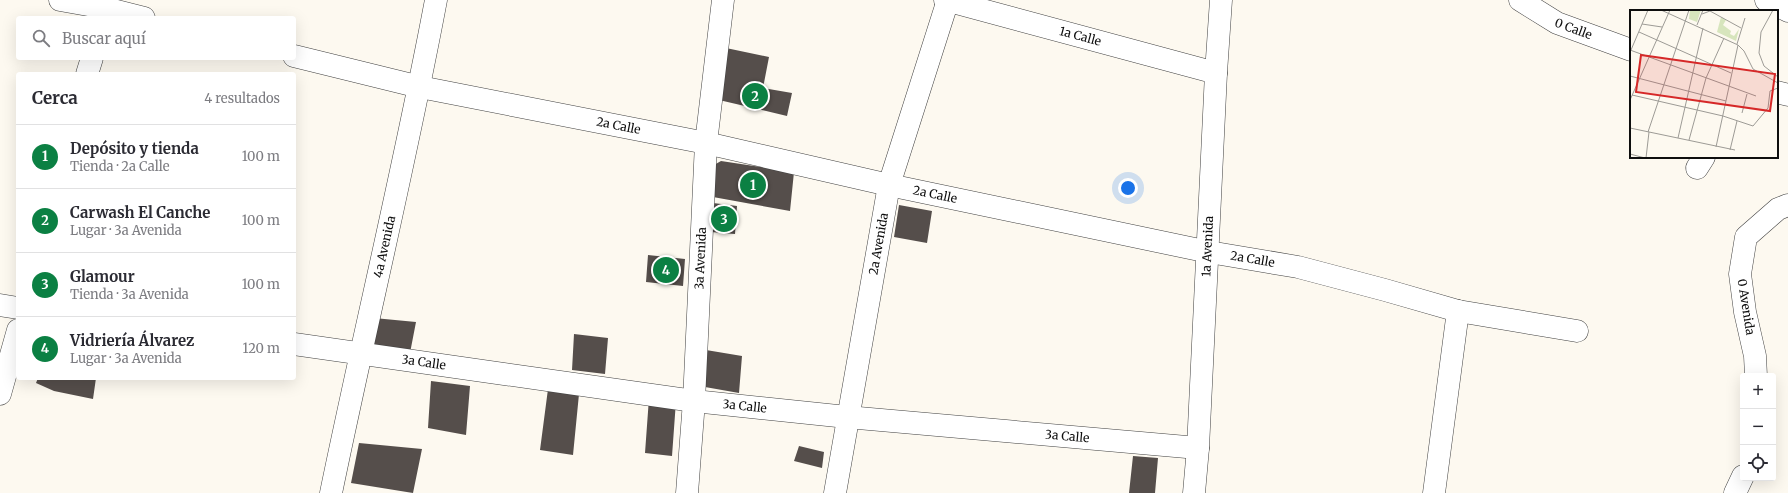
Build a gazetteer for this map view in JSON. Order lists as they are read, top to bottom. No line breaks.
{"streets":{"street":["0 Calle","1a Calle","2a Calle","2a Avenida","4a Avenida","1a Avenida","3a Avenida","0 Avenida","3a Calle"]},"crossings":[["1a Calle","2a Avenida"],["1a Calle","1a Avenida"],["2a Calle","2a Avenida"],["2a Calle","4a Avenida"],["2a Calle","1a Avenida"],["2a Calle","3a Avenida"],["2a Avenida","3a Calle"],["4a Avenida","3a Calle"],["1a Avenida","3a Calle"],["3a Avenida","3a Calle"]],"page":{"search":"Buscar aquí","heading":["Cerca","4 resultados"],"pins":["2","1","3","4"],"list":[{"mark":"1","name":"Depósito y tienda","note":"Tienda · 2a Calle","value":"100 m"},{"mark":"2","name":"Carwash El Canche","note":"Lugar · 3a Avenida","value":"100 m"},{"mark":"3","name":"Glamour","note":"Tienda · 3a Avenida","value":"100 m"},{"mark":"4","name":"Vidriería Álvarez","note":"Lugar · 3a Avenida","value":"120 m"}],"map_buttons":["+","−"]}}
